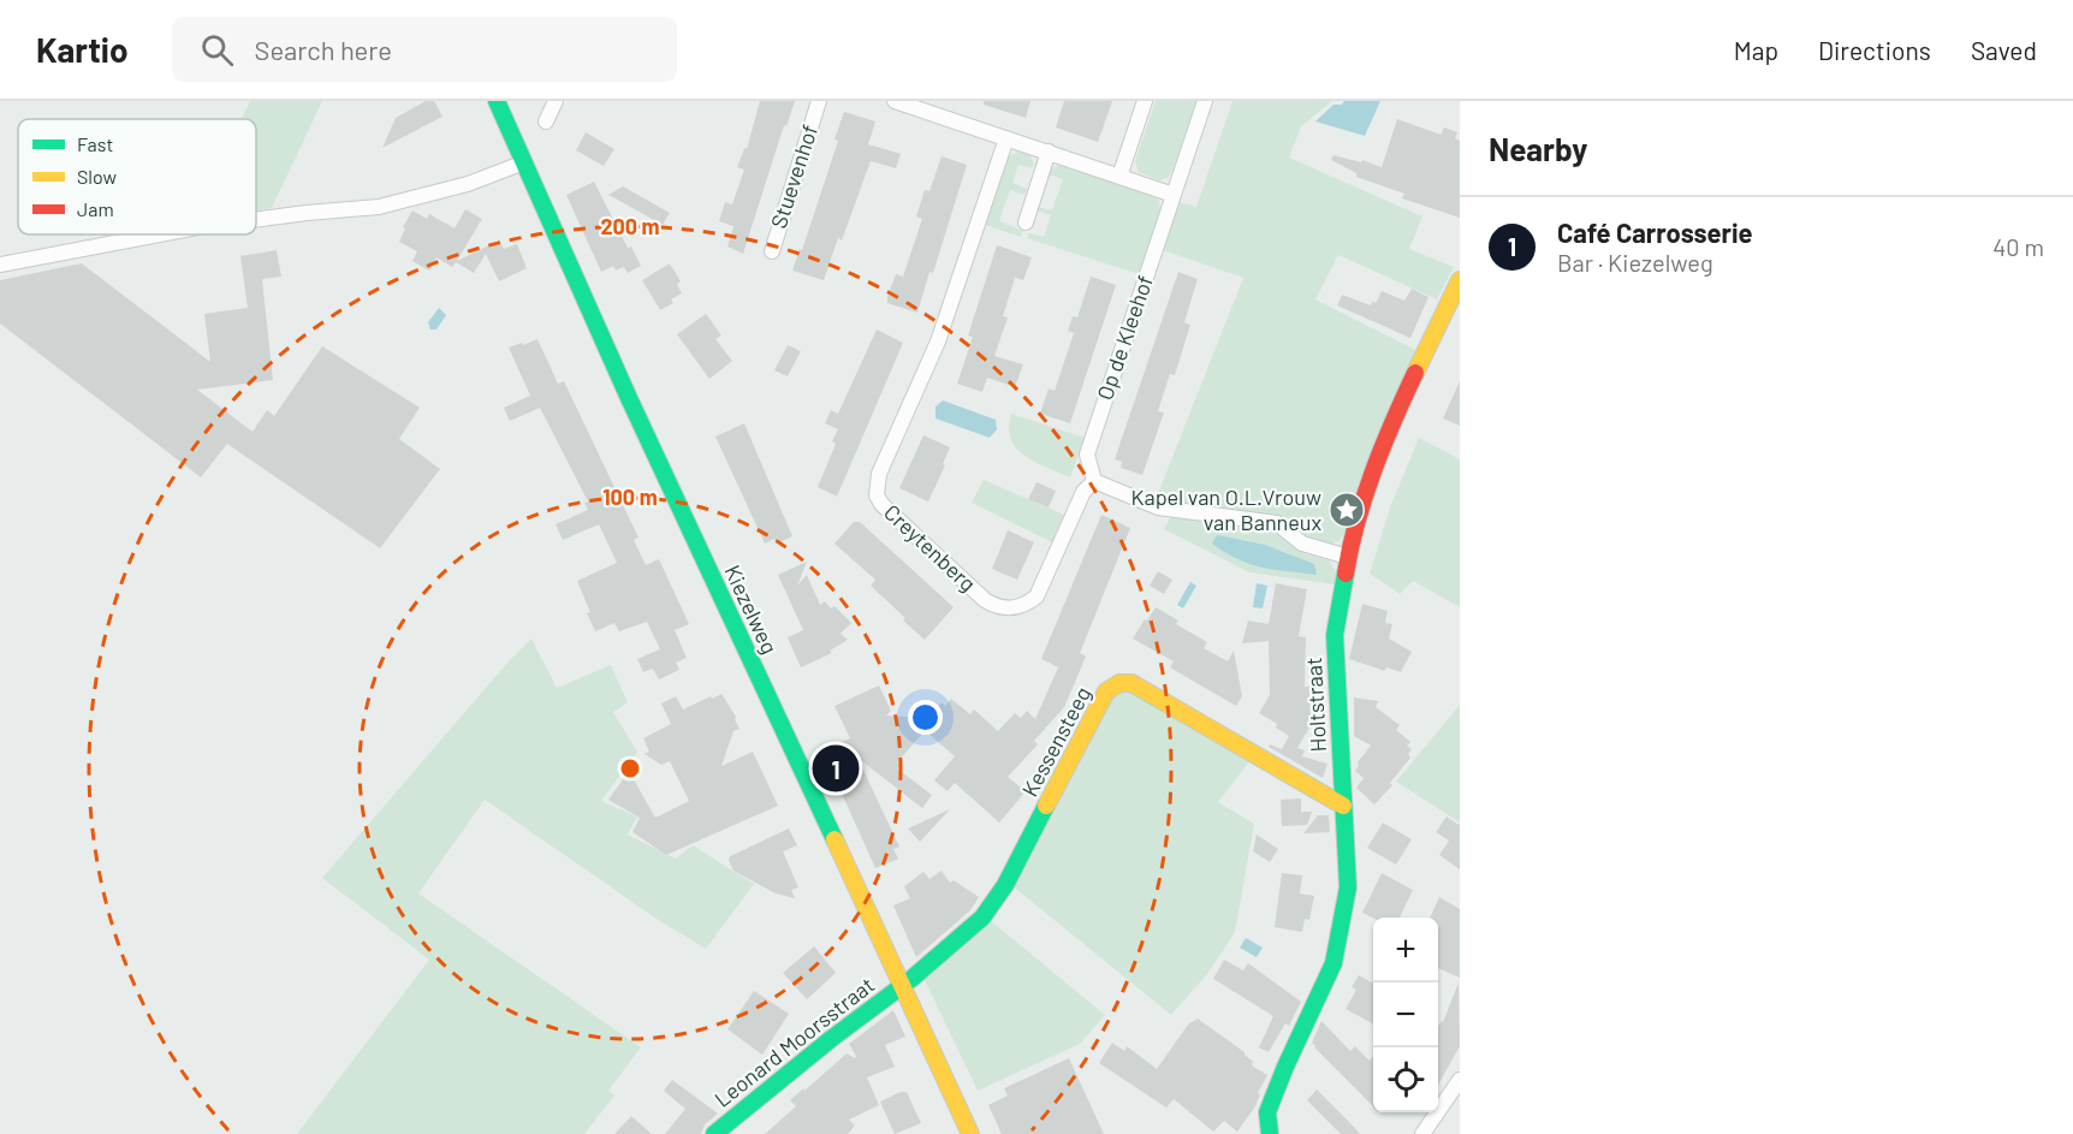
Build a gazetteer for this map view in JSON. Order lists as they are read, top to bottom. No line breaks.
{"streets":{"street":["Stuevenhof","Op de Kleehof","Creytenberg","Kiezelweg","Holtstraat","Kessensteeg","Leonard Moorsstraat"]},"crossings":[["Op de Kleehof","Creytenberg"],["Kiezelweg","Kessensteeg"],["Kiezelweg","Leonard Moorsstraat"],["Holtstraat","Kessensteeg"],["Kessensteeg","Leonard Moorsstraat"]],"places":{"place":["Kapel van O.L.Vrouw van Banneux"]},"legend":["Fast","Slow","Jam"],"page":{"header":"Kartio","search":"Search here","nav":["Map","Directions","Saved"],"heading":"Nearby","list":[{"mark":"1","name":"Café Carrosserie","note":"Bar · Kiezelweg","value":"40 m"}],"pins":"1","map_buttons":["+","−"]},"rings":["200 m","100 m"]}
